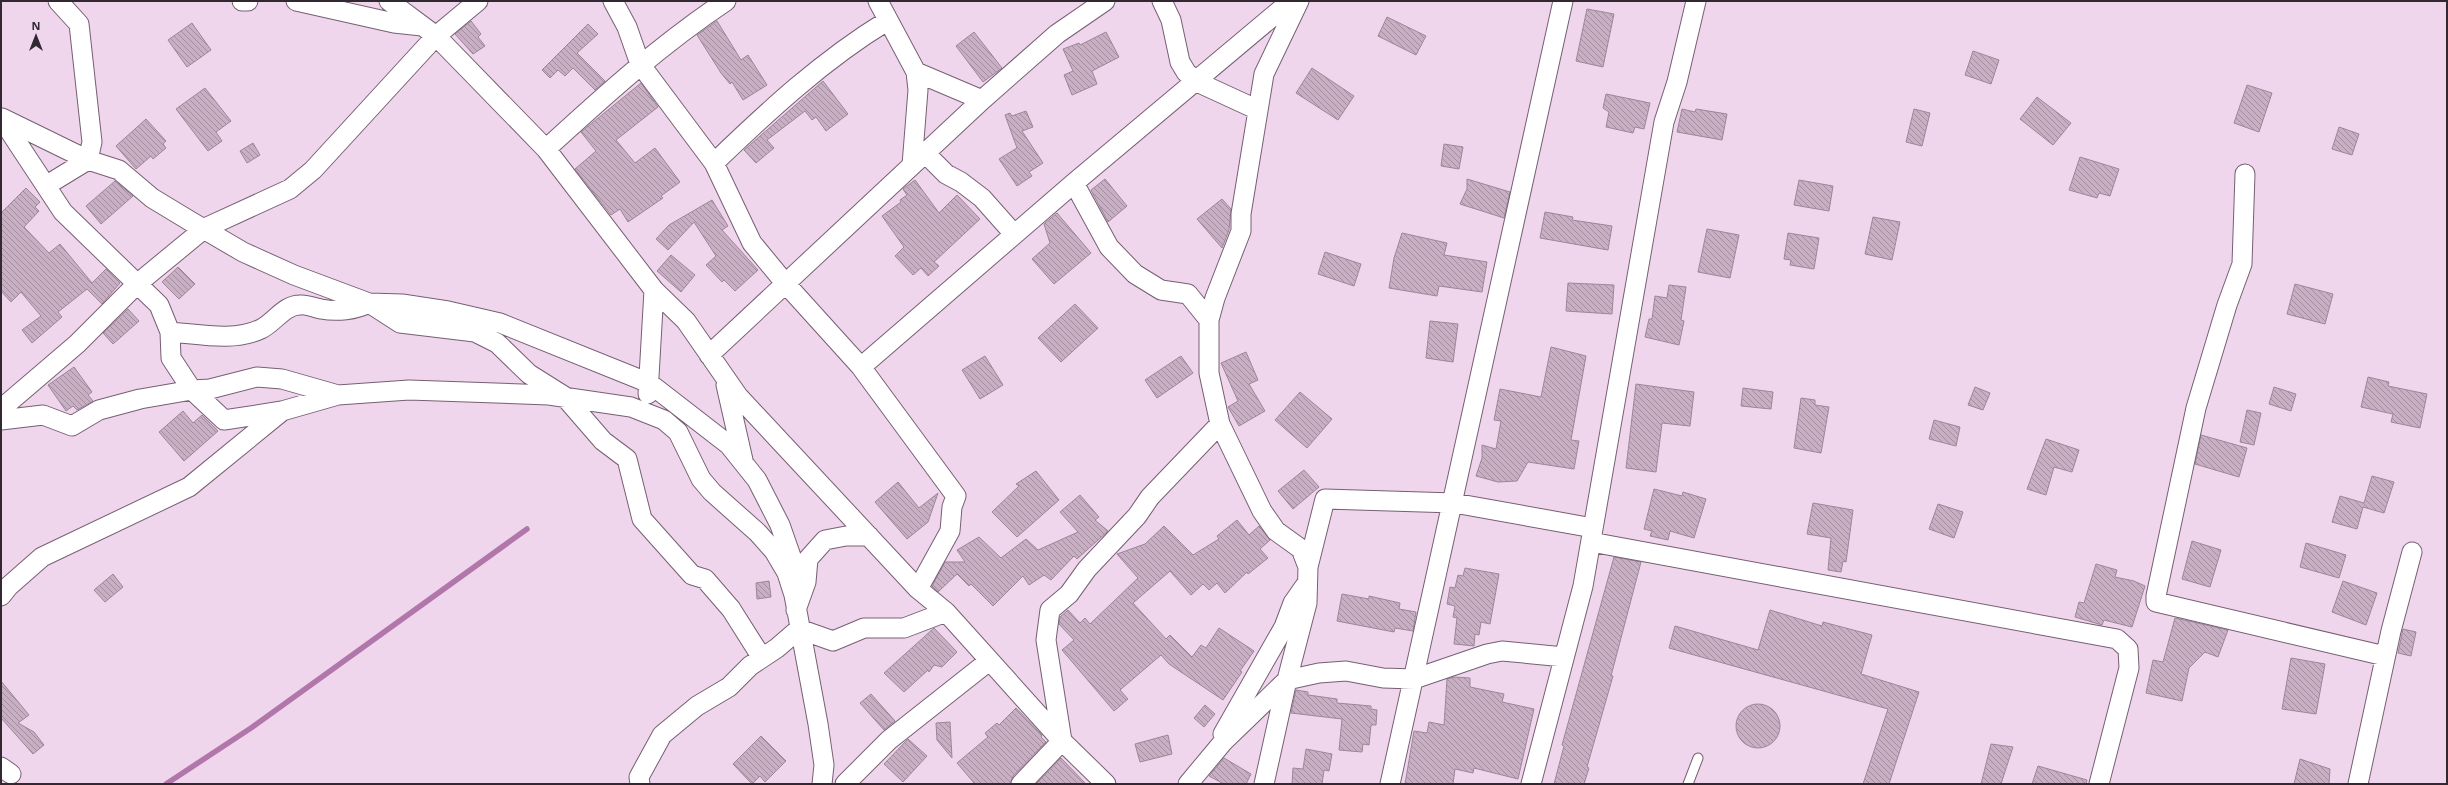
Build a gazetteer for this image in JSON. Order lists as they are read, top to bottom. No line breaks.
{"north":"top"}
